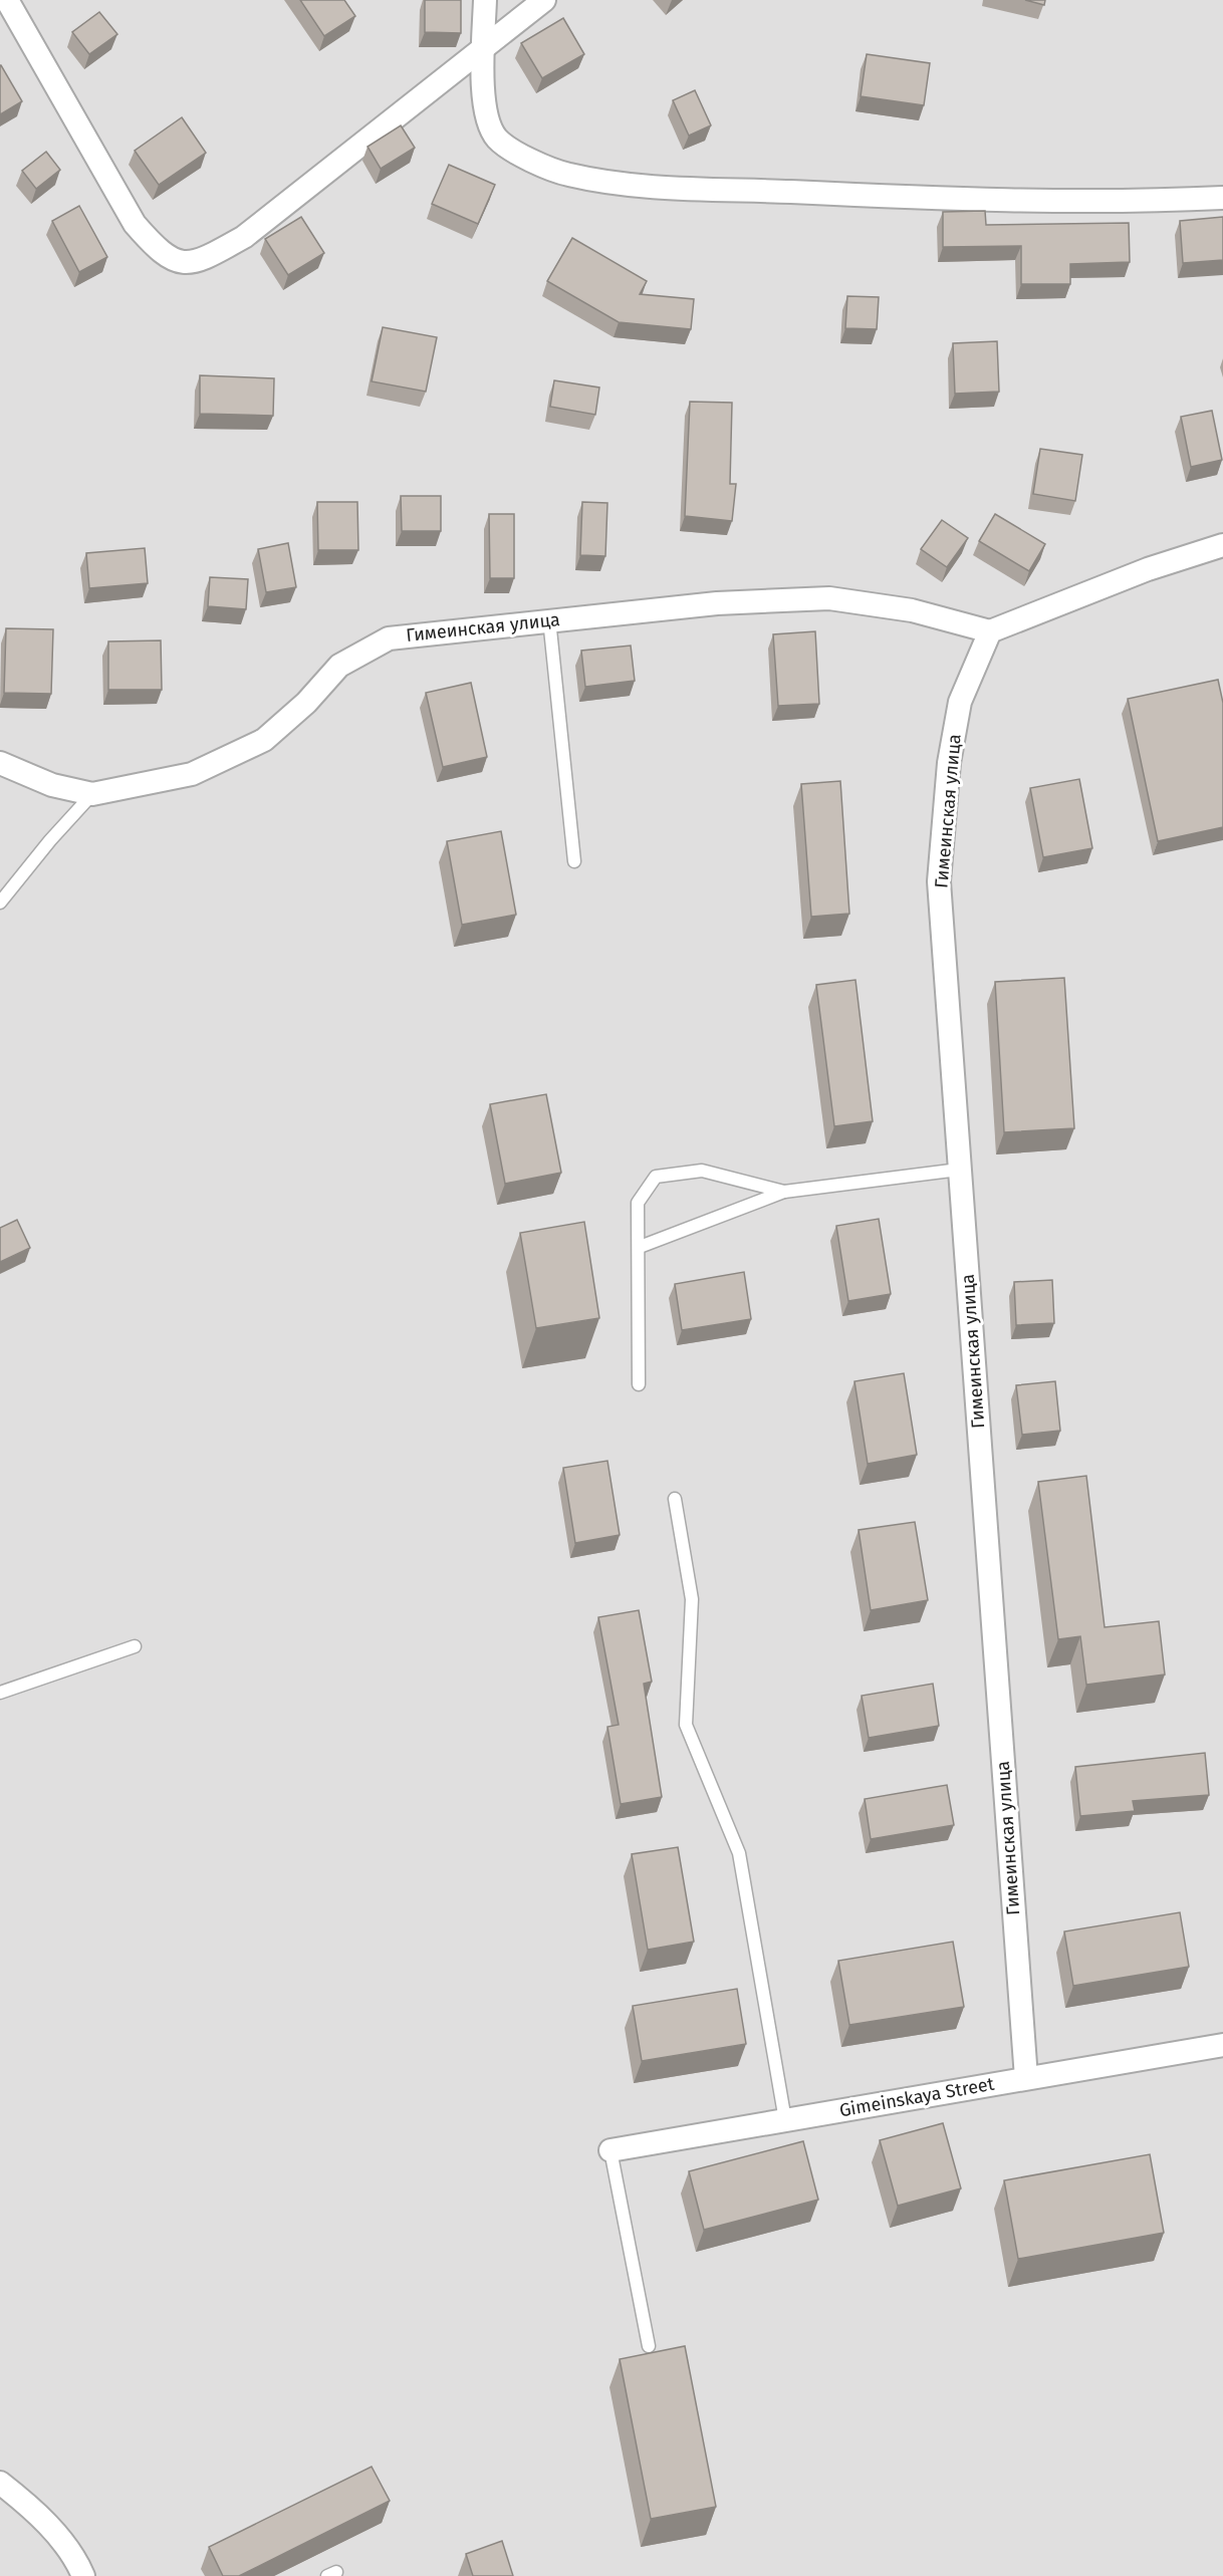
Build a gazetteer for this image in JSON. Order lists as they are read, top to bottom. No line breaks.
{"streets":{"street":["Гимеинская улица","Gimeinskaya Street"]},"crossings":[["Гимеинская улица","Gimeinskaya Street"]]}
